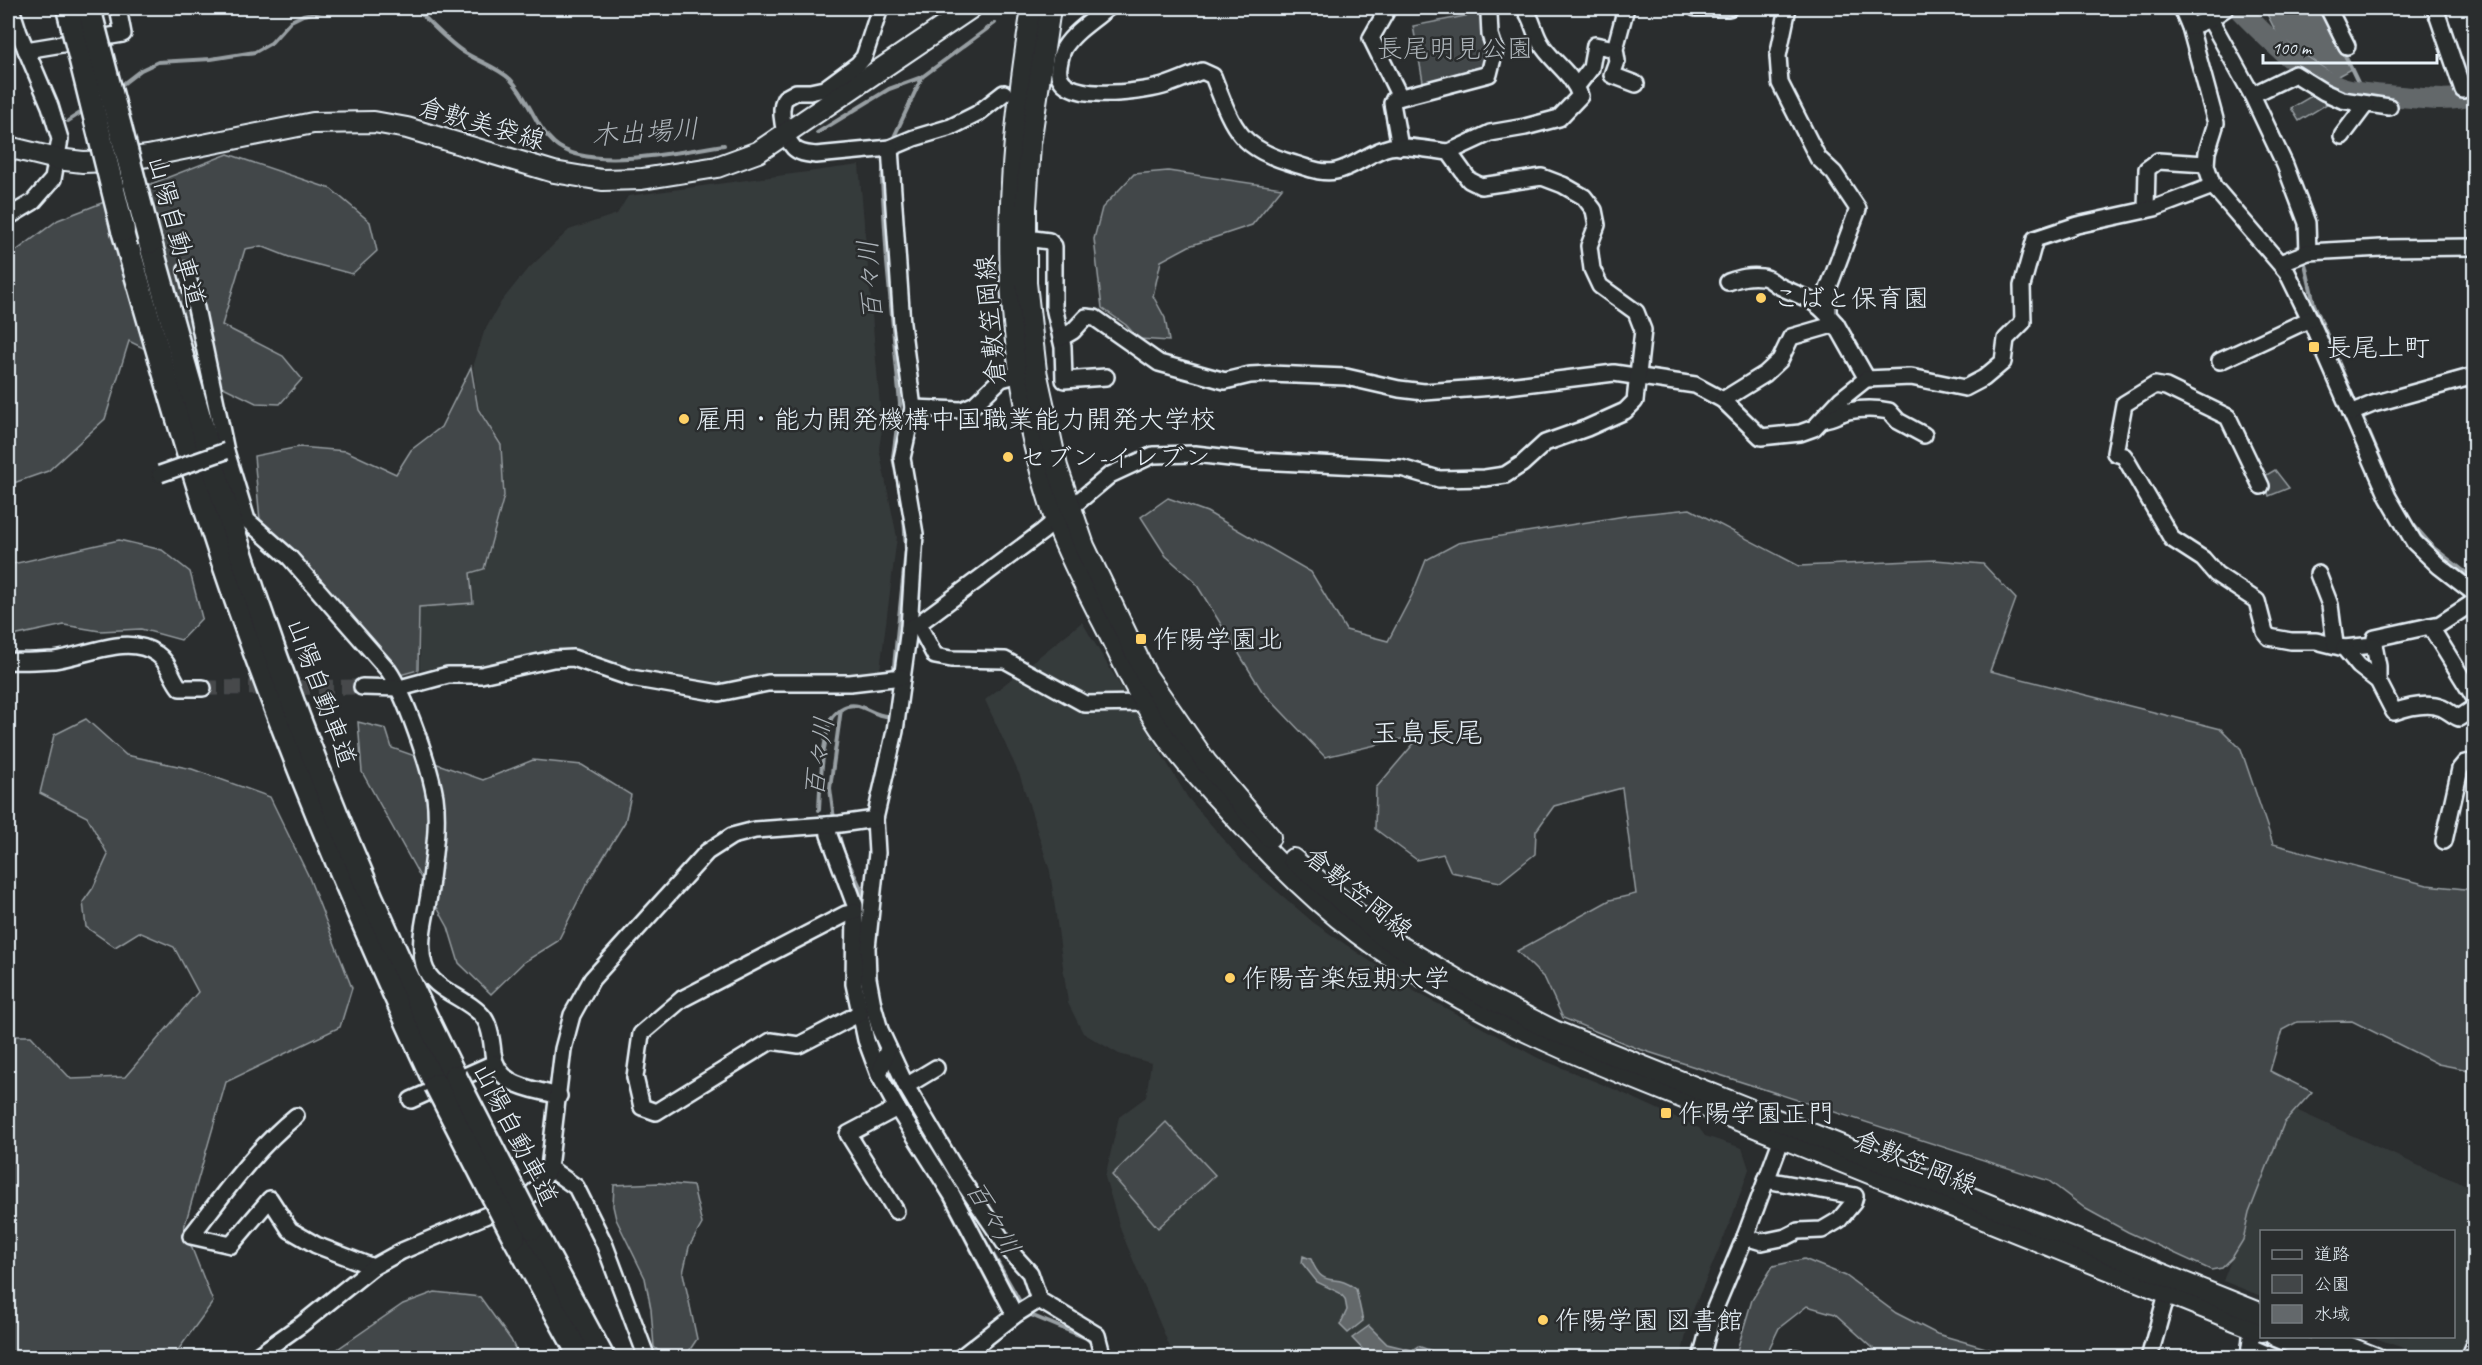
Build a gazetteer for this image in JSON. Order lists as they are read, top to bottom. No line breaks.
{"streets":{"highway":["山陽自動車道"],"main road":["倉敷美袋線","倉敷笠岡線"]},"districts":["玉島長尾"],"water":["木出場川","百々川"],"parks":["長尾明見公園"],"places":{"other":["こばと保育園","雇用・能力開発機構中国職業能力開発大学校","セブン-イレブン","作陽音楽短期大学","作陽学園 図書館"],"transit":["長尾上町","作陽学園北","作陽学園正門"]},"legend":["道路","公園","水域"],"scale_bar":"100 m"}
